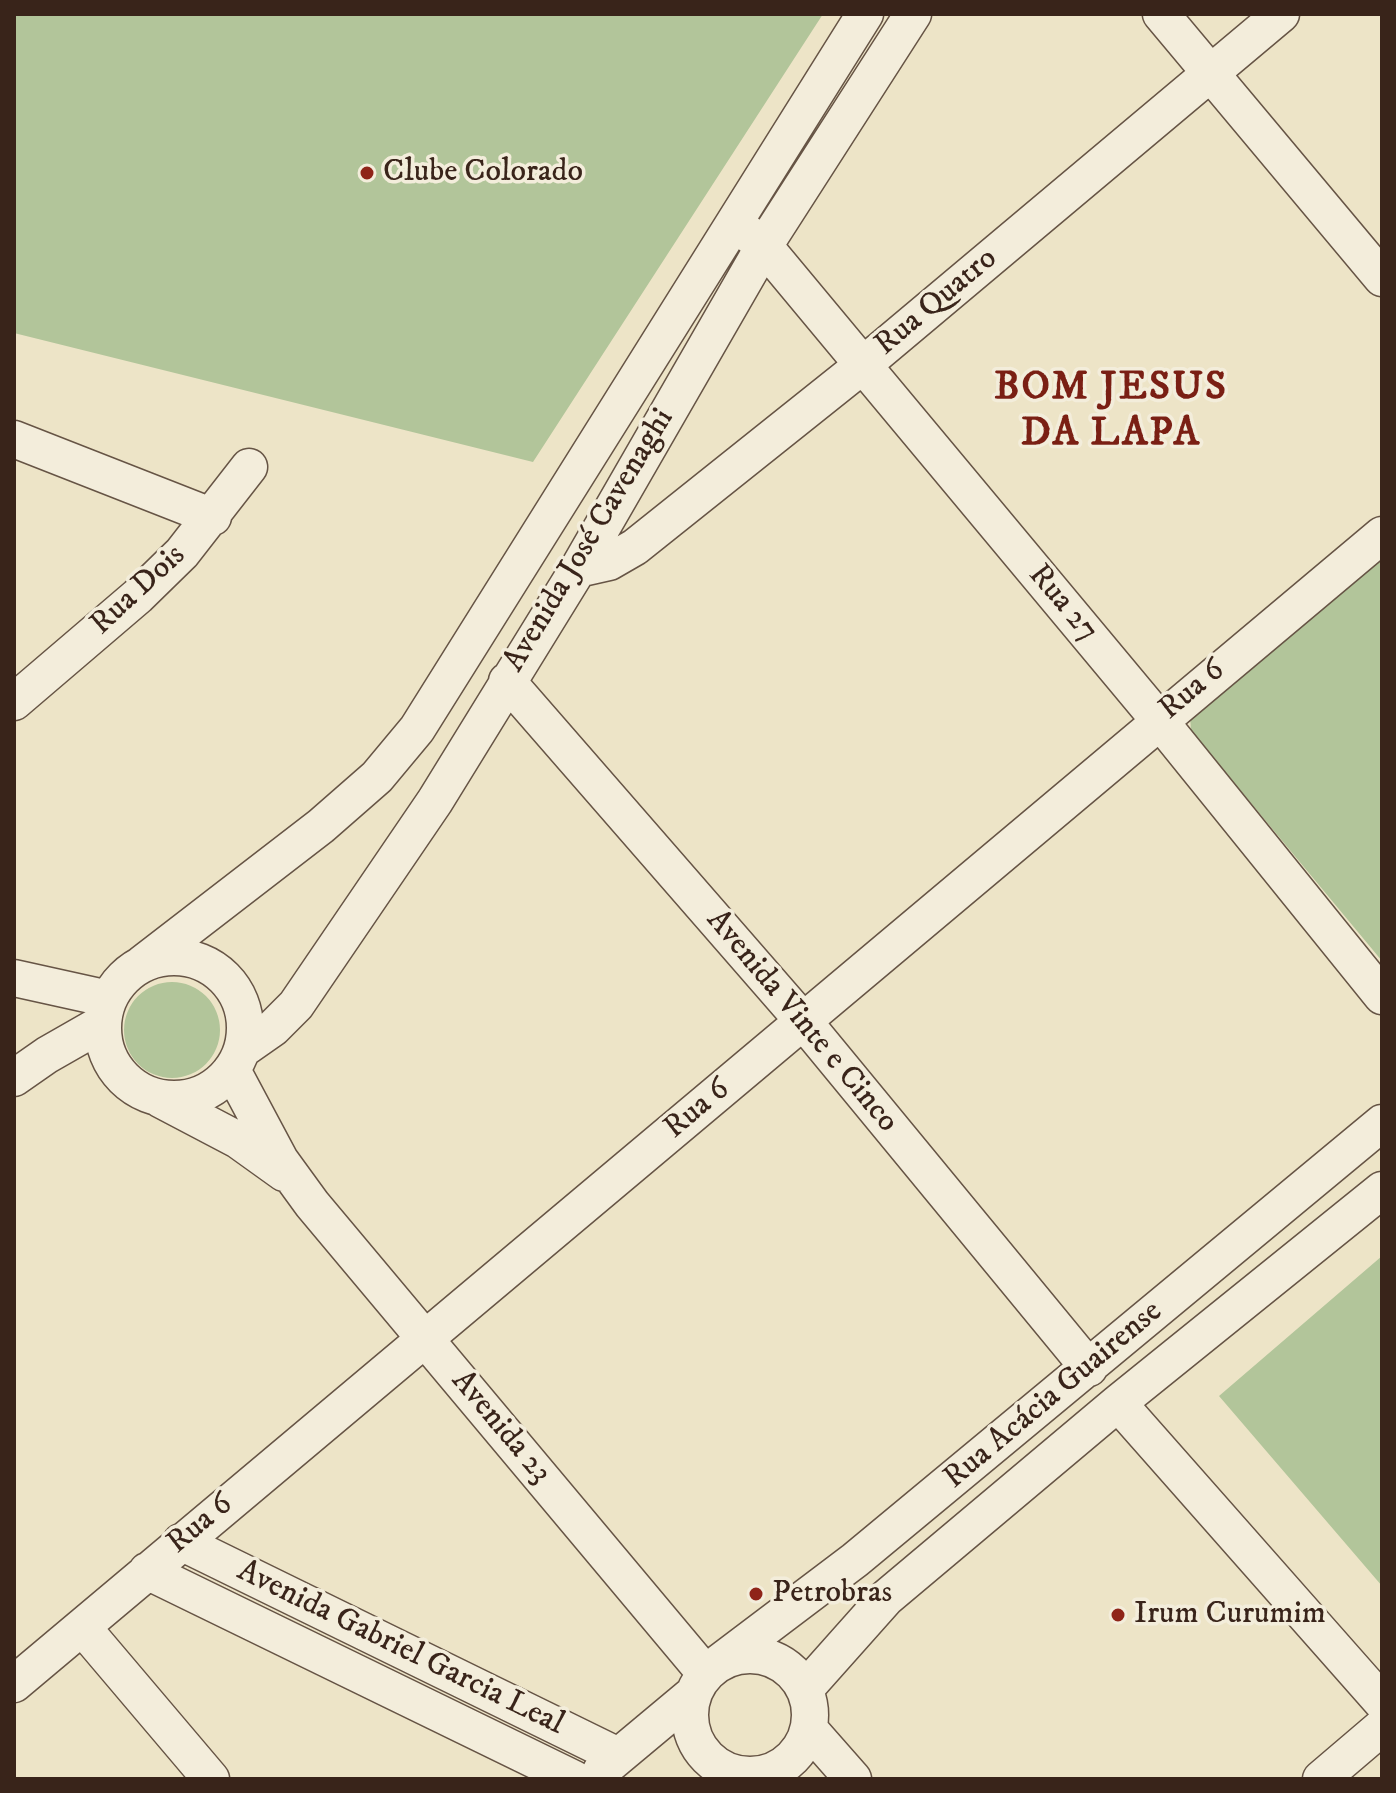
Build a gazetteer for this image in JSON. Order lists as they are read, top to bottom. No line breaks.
{"streets":{"street":["Rua Quatro","Avenida José Cavenaghi","Rua Dois","Rua 27","Rua 6","Avenida Vinte e Cinco","Rua Acácia Guairense","Avenida 23","Avenida Gabriel Garcia Leal"]},"crossings":[["Rua Quatro","Avenida José Cavenaghi"],["Rua Quatro","Rua 27"],["Avenida José Cavenaghi","Rua 27"],["Avenida José Cavenaghi","Avenida Vinte e Cinco"],["Avenida José Cavenaghi","Avenida 23"],["Rua 27","Rua 6"],["Rua 6","Avenida Vinte e Cinco"],["Rua 6","Avenida 23"],["Rua 6","Avenida Gabriel Garcia Leal"],["Avenida Vinte e Cinco","Rua Acácia Guairense"],["Rua Acácia Guairense","Avenida 23"],["Rua Acácia Guairense","Avenida Gabriel Garcia Leal"]],"districts":["BOM JESUS DA LAPA"],"places":["Clube Colorado","Petrobras","Irum Curumim"]}
